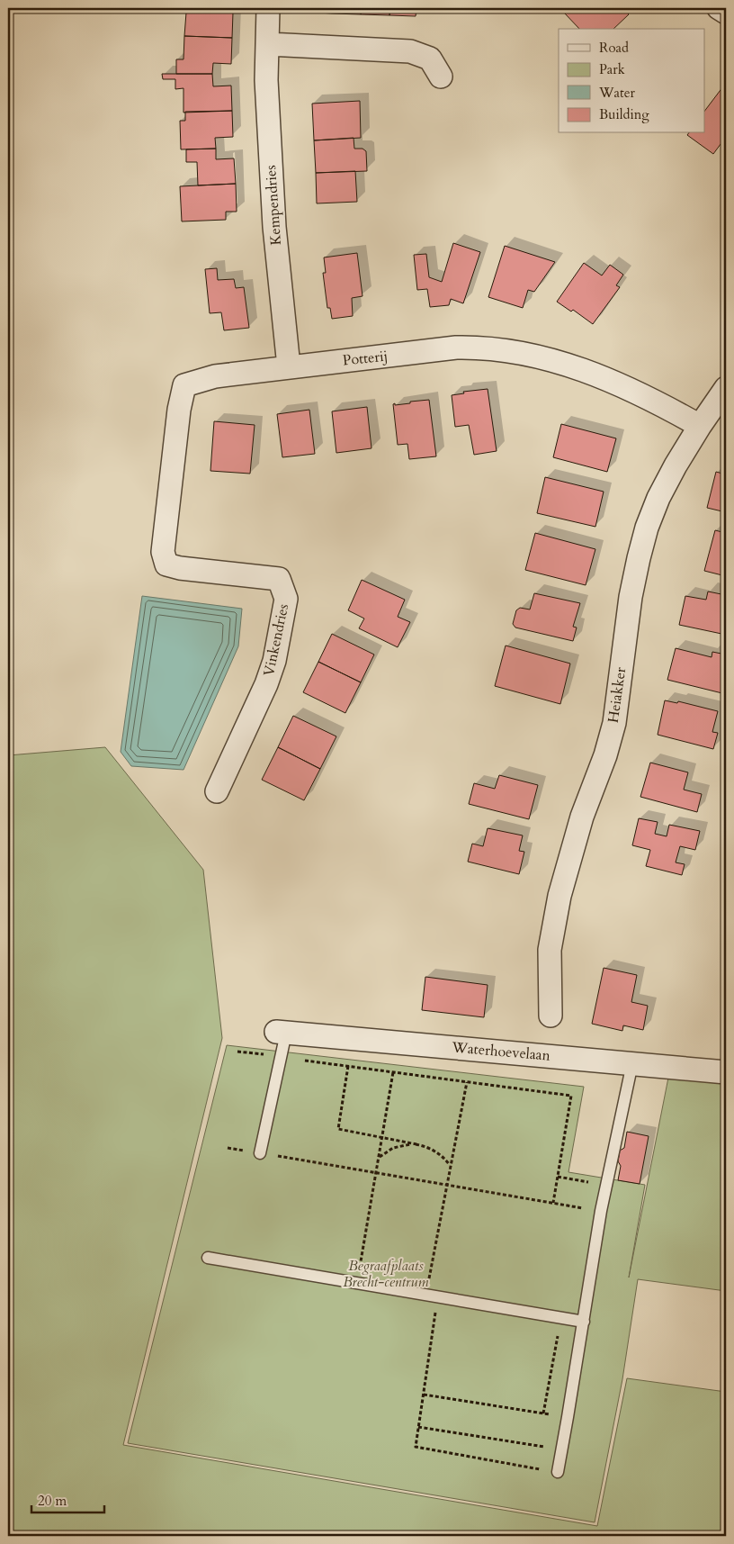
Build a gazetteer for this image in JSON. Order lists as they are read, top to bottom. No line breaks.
{"streets":{"street":["Kempendries","Potterij","Vinkendries","Heiakker","Waterhoevelaan"]},"crossings":[["Kempendries","Potterij"],["Potterij","Vinkendries"],["Potterij","Heiakker"]],"parks":["Begraafplaats Brecht-centrum"],"legend":["Road","Park","Water","Building"],"scale_bar":"20 m"}
